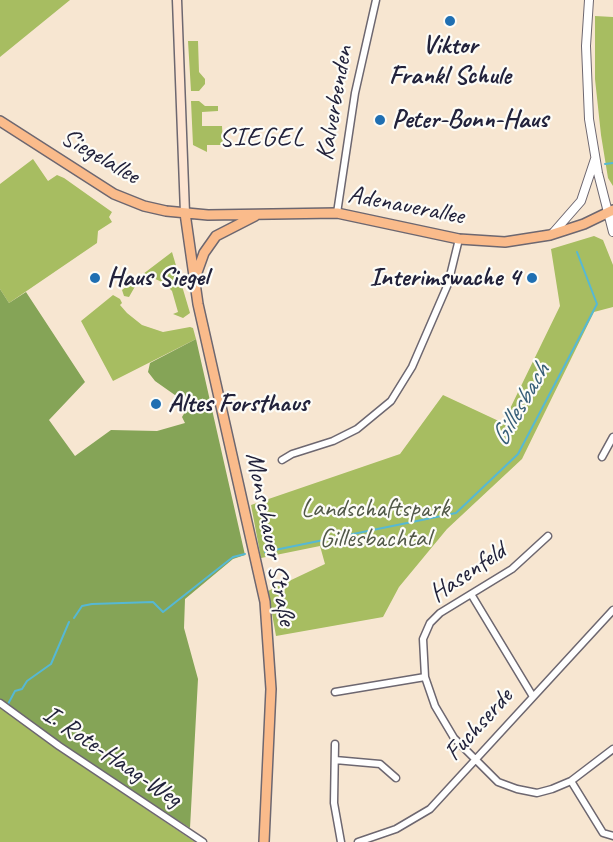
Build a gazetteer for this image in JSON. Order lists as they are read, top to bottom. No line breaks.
{"streets":{"main road":["Siegelallee","Adenauerallee","Monschauer Straße"],"street":["Kalverbenden","Hasenfeld","Fuchserde","I. Rote-Haag-Weg"]},"crossings":[["Kalverbenden","Adenauerallee"],["Siegelallee","Adenauerallee"],["Siegelallee","Monschauer Straße"],["Adenauerallee","Monschauer Straße"],["Hasenfeld","Fuchserde"]],"districts":["SIEGEL"],"water":["Gillesbach"],"parks":["Landschaftspark Gillesbachtal"],"places":["Viktor Frankl Schule","Peter-Bonn-Haus","Haus Siegel","Interimswache 4","Altes Forsthaus"]}
